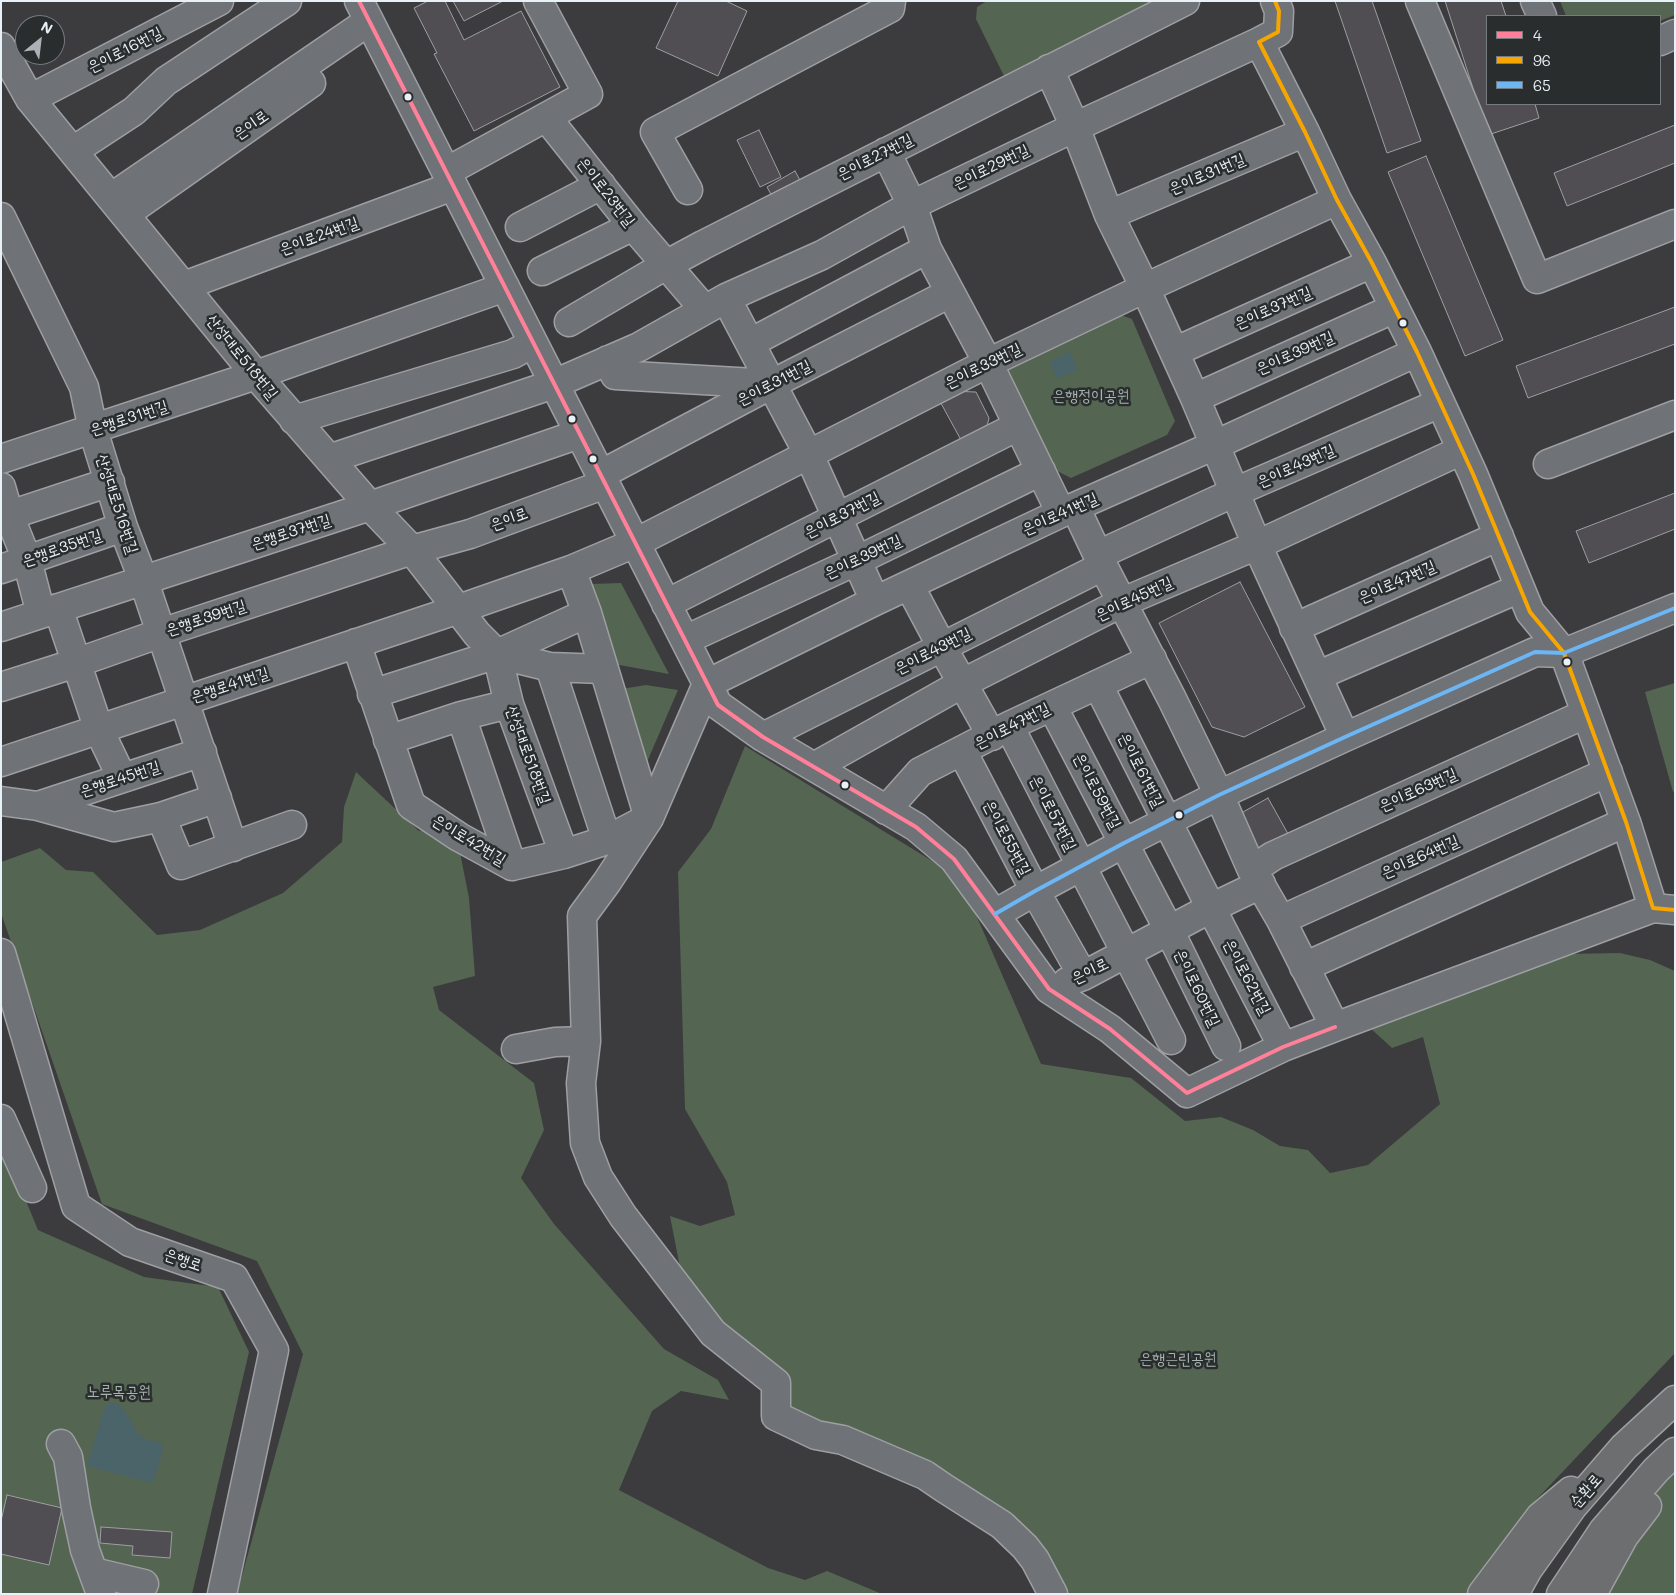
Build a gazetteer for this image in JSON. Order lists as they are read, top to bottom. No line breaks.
{"streets":{"main road":["순환로"],"street":["은이로16번길","은이로","은이로27번길","은이로29번길","은이로31번길","은이로23번길","은이로24번길","은이로37번길","은이로39번길","산성대로518번길","은이로33번길","은행로31번길","은이로43번길","산성대로516번길","은이로41번길","은행로37번길","은행로35번길","은이로47번길","은이로45번길","은행로39번길","은행로41번길","은이로61번길","은행로45번길","은이로63번길","은이로59번길","은이로57번길","은이로55번길","은이로42번길","은이로64번길","은이로62번길","은이로60번길","은행로"]},"crossings":[["은이로16번길","산성대로518번길"],["은이로","은이로31번길"],["은이로","산성대로518번길"],["은이로","은행로39번길"],["은이로","은이로61번길"],["은이로","은이로63번길"],["은이로","은이로59번길"],["은이로","은이로57번길"],["은이로","은이로55번길"],["은이로","은이로62번길"],["은이로","은이로60번길"],["은이로27번길","은이로23번길"],["은이로29번길","은이로23번길"],["은이로24번길","산성대로518번길"],["산성대로518번길","은행로31번길"],["산성대로518번길","은행로37번길"],["산성대로518번길","은행로39번길"],["산성대로518번길","은행로41번길"],["산성대로518번길","은이로42번길"],["은행로31번길","산성대로516번길"],["은이로43번길","은이로57번길"],["산성대로516번길","은행로37번길"],["산성대로516번길","은행로35번길"],["산성대로516번길","은행로39번길"],["산성대로516번길","은행로41번길"],["산성대로516번길","은행로45번길"],["은이로41번길","은이로57번길"],["은이로47번길","은이로61번길"],["은이로47번길","은이로59번길"],["은이로47번길","은이로57번길"],["은이로47번길","은이로55번길"],["은이로45번길","은이로57번길"],["은행로41번길","은이로42번길"],["은이로61번길","은이로62번길"],["은이로59번길","은이로60번길"]],"parks":["은행정이공원","은행근린공원","노루목공원"],"lines":["transit line 4","transit line 96","transit line 65"],"legend":["4","96","65"],"north":"top right"}
